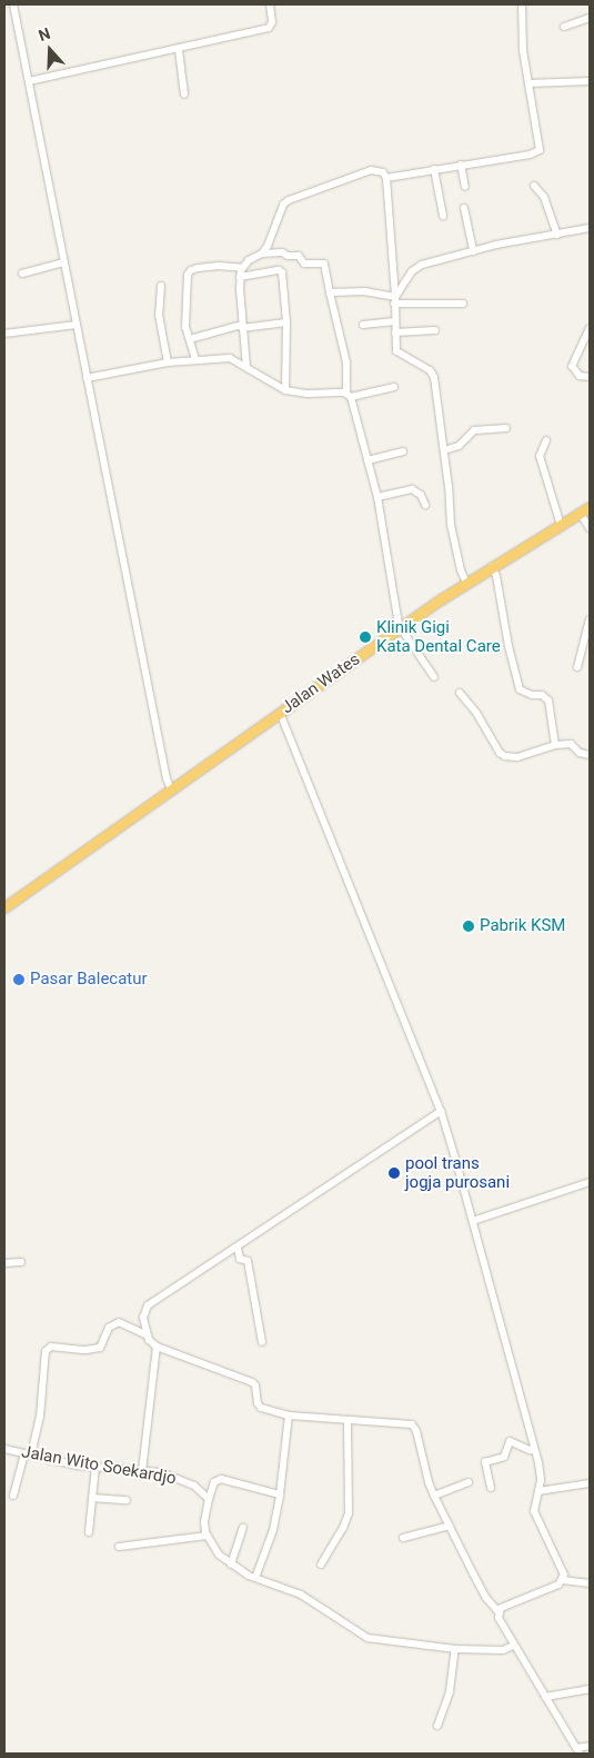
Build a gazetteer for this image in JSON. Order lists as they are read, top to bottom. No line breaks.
{"streets":{"highway":["Jalan Wates"],"street":["Jalan Wito Soekardjo"]},"places":["Klinik Gigi Kata Dental Care","Pabrik KSM","Pasar Balecatur","pool trans jogja purosani"],"north":"top"}
